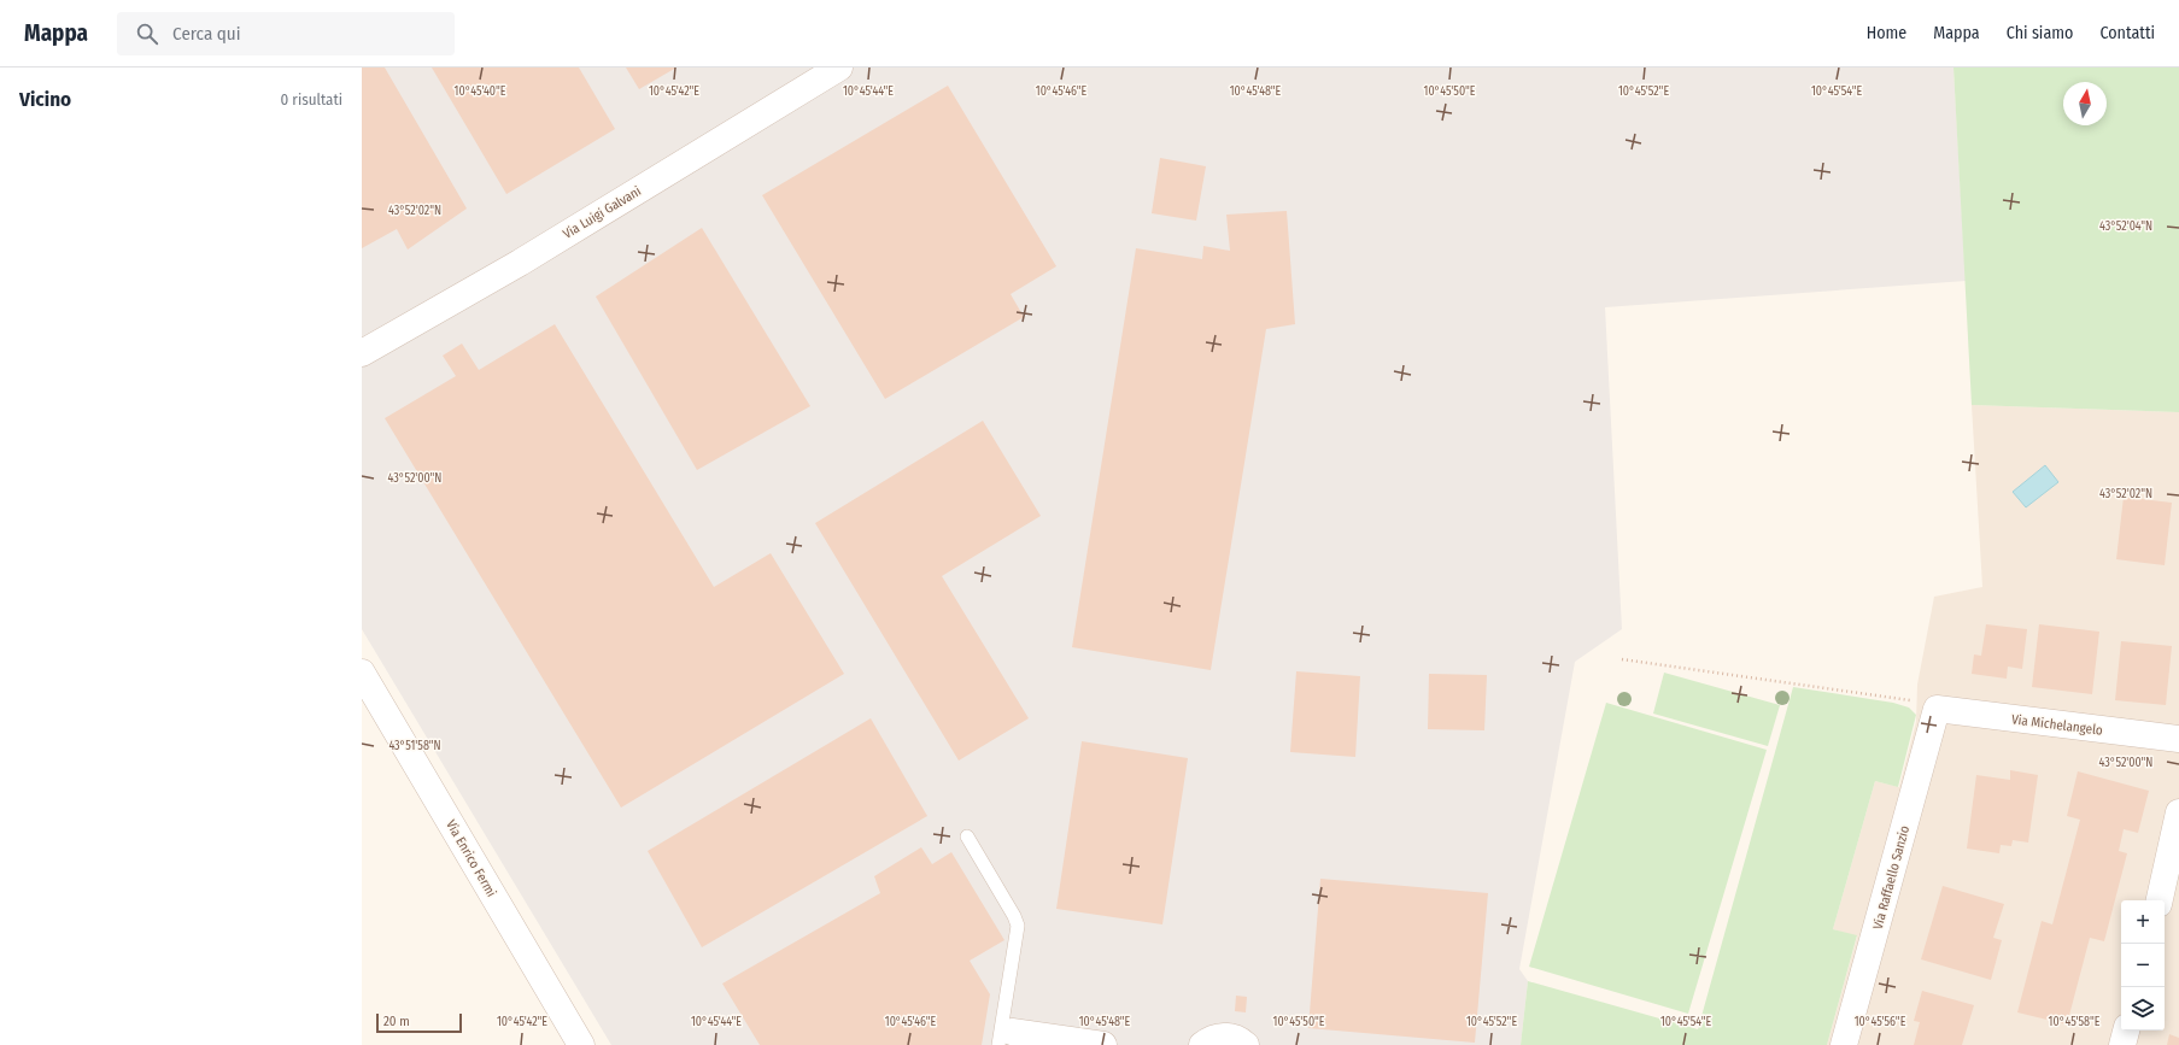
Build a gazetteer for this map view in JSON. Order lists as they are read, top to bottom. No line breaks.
{"streets":{"street":["Via Luigi Galvani","Via Michelangelo","Via Enrico Fermi","Via Raffaello Sanzio"]},"crossings":[["Via Michelangelo","Via Raffaello Sanzio"]],"scale_bar":"20 m","north":"top","page":{"header":"Mappa","search":"Cerca qui","nav":["Home","Mappa","Chi siamo","Contatti"],"heading":["Vicino","0 risultati"],"map_buttons":["+","−"],"scale":"20 m"},"coordinates":["10°45'42\"E","10°45'44\"E","10°45'46\"E","10°45'48\"E","10°45'50\"E","10°45'52\"E","10°45'54\"E","10°45'40\"E","43°52'02\"N","43°52'04\"N","43°52'00\"N","43°51'58\"N","10°45'56\"E","10°45'58\"E"]}
